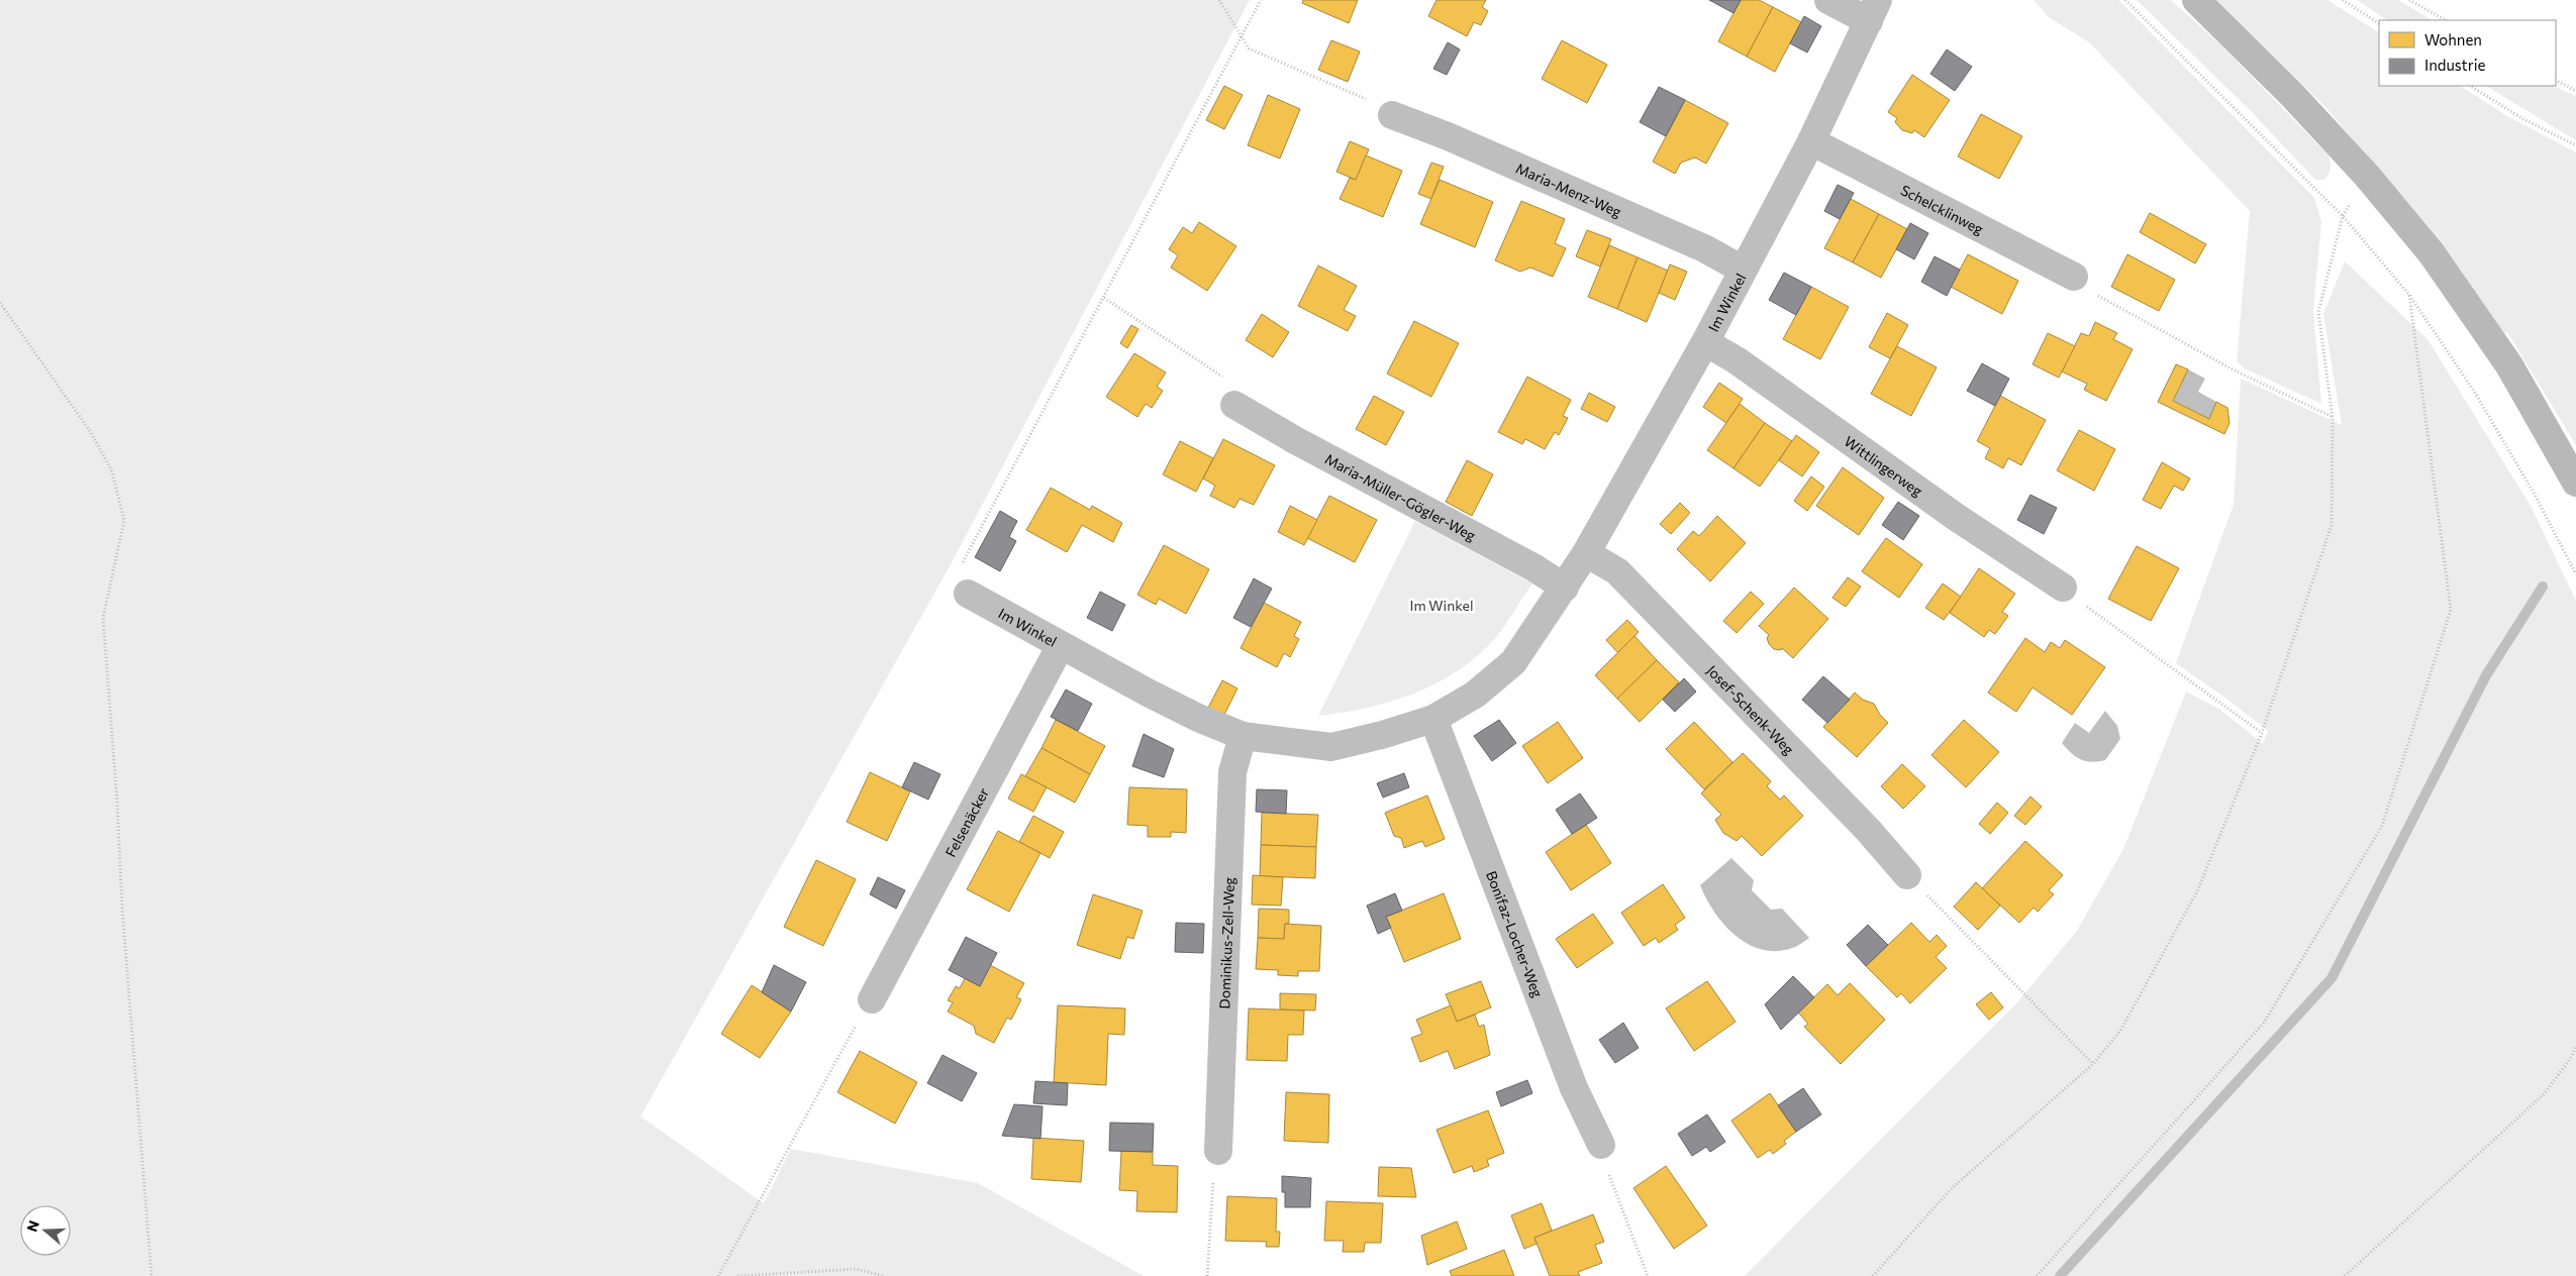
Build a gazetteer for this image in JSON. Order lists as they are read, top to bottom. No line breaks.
{"streets":{"street":["Maria-Menz-Weg","Schelcklinweg","Im Winkel","Wittlingerweg","Maria-Müller-Gögler-Weg","Josef-Schenk-Weg","Felsenäcker","Bonifaz-Locher-Weg","Dominikus-Zell-Weg"]},"crossings":[["Maria-Menz-Weg","Im Winkel"],["Schelcklinweg","Im Winkel"],["Im Winkel","Wittlingerweg"],["Im Winkel","Maria-Müller-Gögler-Weg"],["Im Winkel","Josef-Schenk-Weg"],["Im Winkel","Felsenäcker"],["Im Winkel","Bonifaz-Locher-Weg"],["Im Winkel","Dominikus-Zell-Weg"]],"parks":["Im Winkel"],"legend":["Wohnen","Industrie"],"north":"left"}
